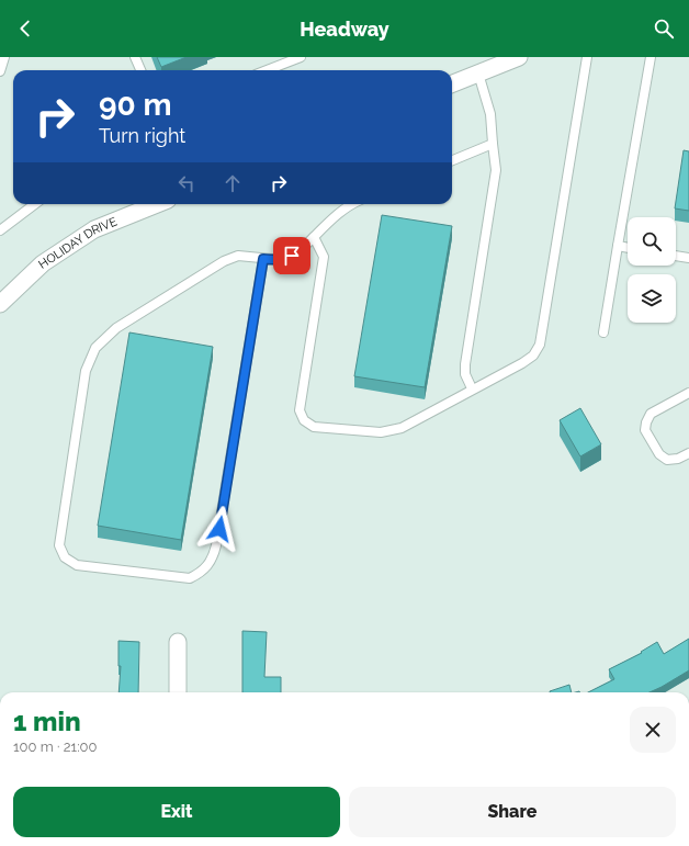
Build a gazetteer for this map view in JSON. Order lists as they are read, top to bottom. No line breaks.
{"streets":{"street":["HOLIDAY DRIVE"]},"page":{"header":"Headway","turn":["90 m","Turn right"],"heading":["1 min","100 m · 21:00"],"buttons":["Exit","Share"]}}
